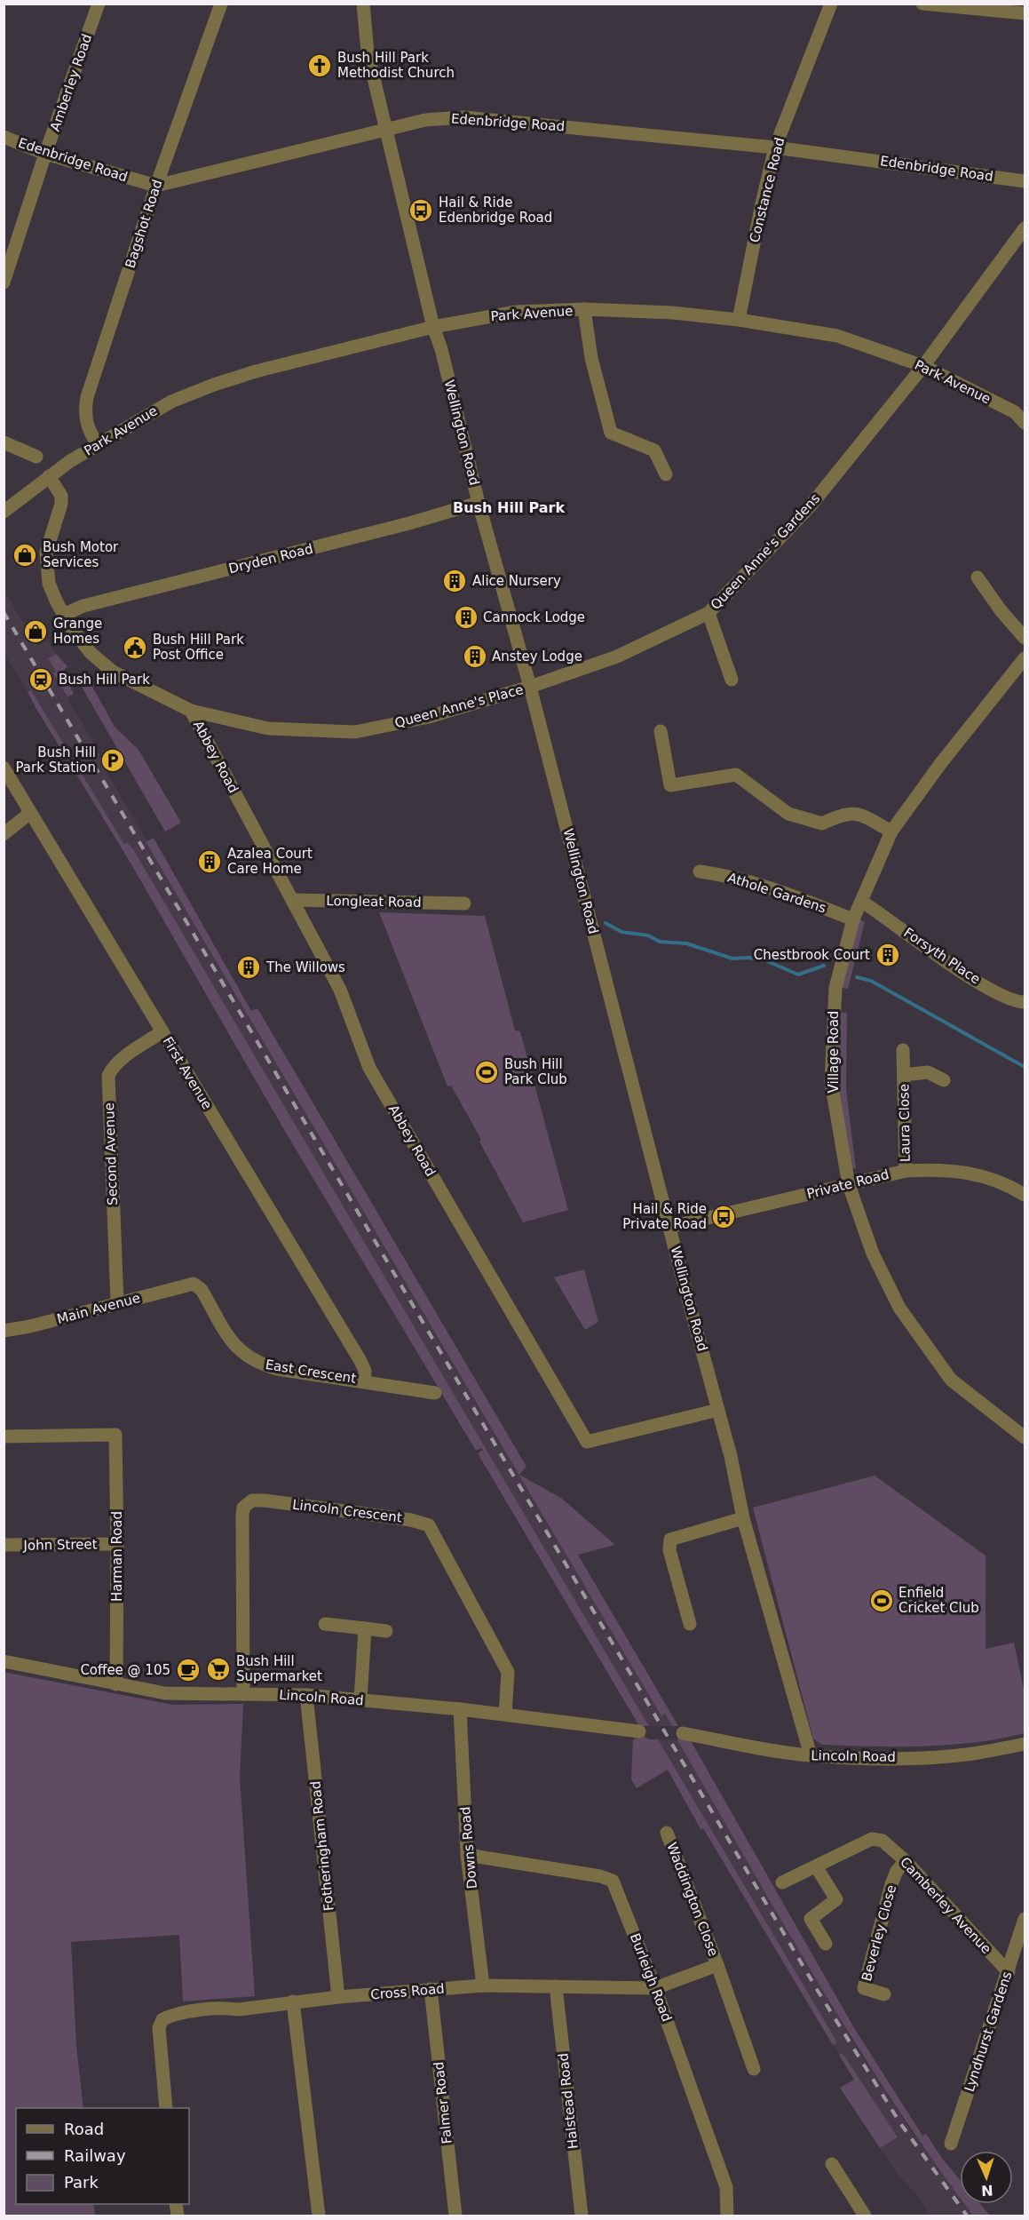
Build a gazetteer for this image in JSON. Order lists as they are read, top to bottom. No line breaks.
{"streets":{"street":["Amberley Road","Edenbridge Road","Constance Road","Bagshot Road","Park Avenue","Wellington Road","Queen Anne's Gardens","Dryden Road","Queen Anne's Place","Abbey Road","Athole Gardens","Longleat Road","Forsyth Place","Village Road","First Avenue","Laura Close","Second Avenue","Private Road","Main Avenue","East Crescent","Lincoln Crescent","John Street","Harman Road","Lincoln Road","Fotheringham Road","Downs Road","Waddington Close","Camberley Avenue","Beverley Close","Burleigh Road","Cross Road","Lyndhurst Gardens","Halstead Road","Falmer Road"]},"crossings":[["Amberley Road","Edenbridge Road"],["Edenbridge Road","Constance Road"],["Edenbridge Road","Bagshot Road"],["Edenbridge Road","Wellington Road"],["Constance Road","Park Avenue"],["Bagshot Road","Park Avenue"],["Park Avenue","Wellington Road"],["Park Avenue","Queen Anne's Gardens"],["Park Avenue","Queen Anne's Place"],["Wellington Road","Queen Anne's Gardens"],["Wellington Road","Dryden Road"],["Wellington Road","Queen Anne's Place"],["Wellington Road","Abbey Road"],["Wellington Road","Private Road"],["Wellington Road","Lincoln Road"],["Queen Anne's Gardens","Queen Anne's Place"],["Dryden Road","Queen Anne's Place"],["Queen Anne's Place","Abbey Road"],["Abbey Road","Longleat Road"],["Athole Gardens","Village Road"],["Forsyth Place","Village Road"],["Village Road","Private Road"],["First Avenue","Second Avenue"],["First Avenue","East Crescent"],["Laura Close","Private Road"],["Second Avenue","Main Avenue"],["Main Avenue","East Crescent"],["Lincoln Crescent","Lincoln Road"],["John Street","Harman Road"],["Harman Road","Lincoln Road"],["Lincoln Road","Fotheringham Road"],["Lincoln Road","Downs Road"],["Fotheringham Road","Cross Road"],["Downs Road","Burleigh Road"],["Downs Road","Cross Road"],["Waddington Close","Burleigh Road"],["Waddington Close","Cross Road"],["Camberley Avenue","Beverley Close"],["Camberley Avenue","Lyndhurst Gardens"],["Burleigh Road","Cross Road"],["Cross Road","Halstead Road"],["Cross Road","Falmer Road"]],"districts":["Bush Hill Park"],"places":{"church":["Bush Hill Park Methodist Church"],"bus stop":["Hail & Ride Edenbridge Road","Hail & Ride Private Road"],"shop":["Bush Motor Services","Grange Homes"],"building":["Alice Nursery","Cannock Lodge","Anstey Lodge","Azalea Court Care Home","Chestbrook Court","The Willows"],"public building":["Bush Hill Park Post Office"],"station":["Bush Hill Park"],"parking":["Bush Hill Park Station"],"sports":["Bush Hill Park Club","Enfield Cricket Club"],"supermarket":["Bush Hill Supermarket"],"cafe":["Coffee @ 105"]},"legend":["Road","Railway","Park"],"north":"bottom"}
